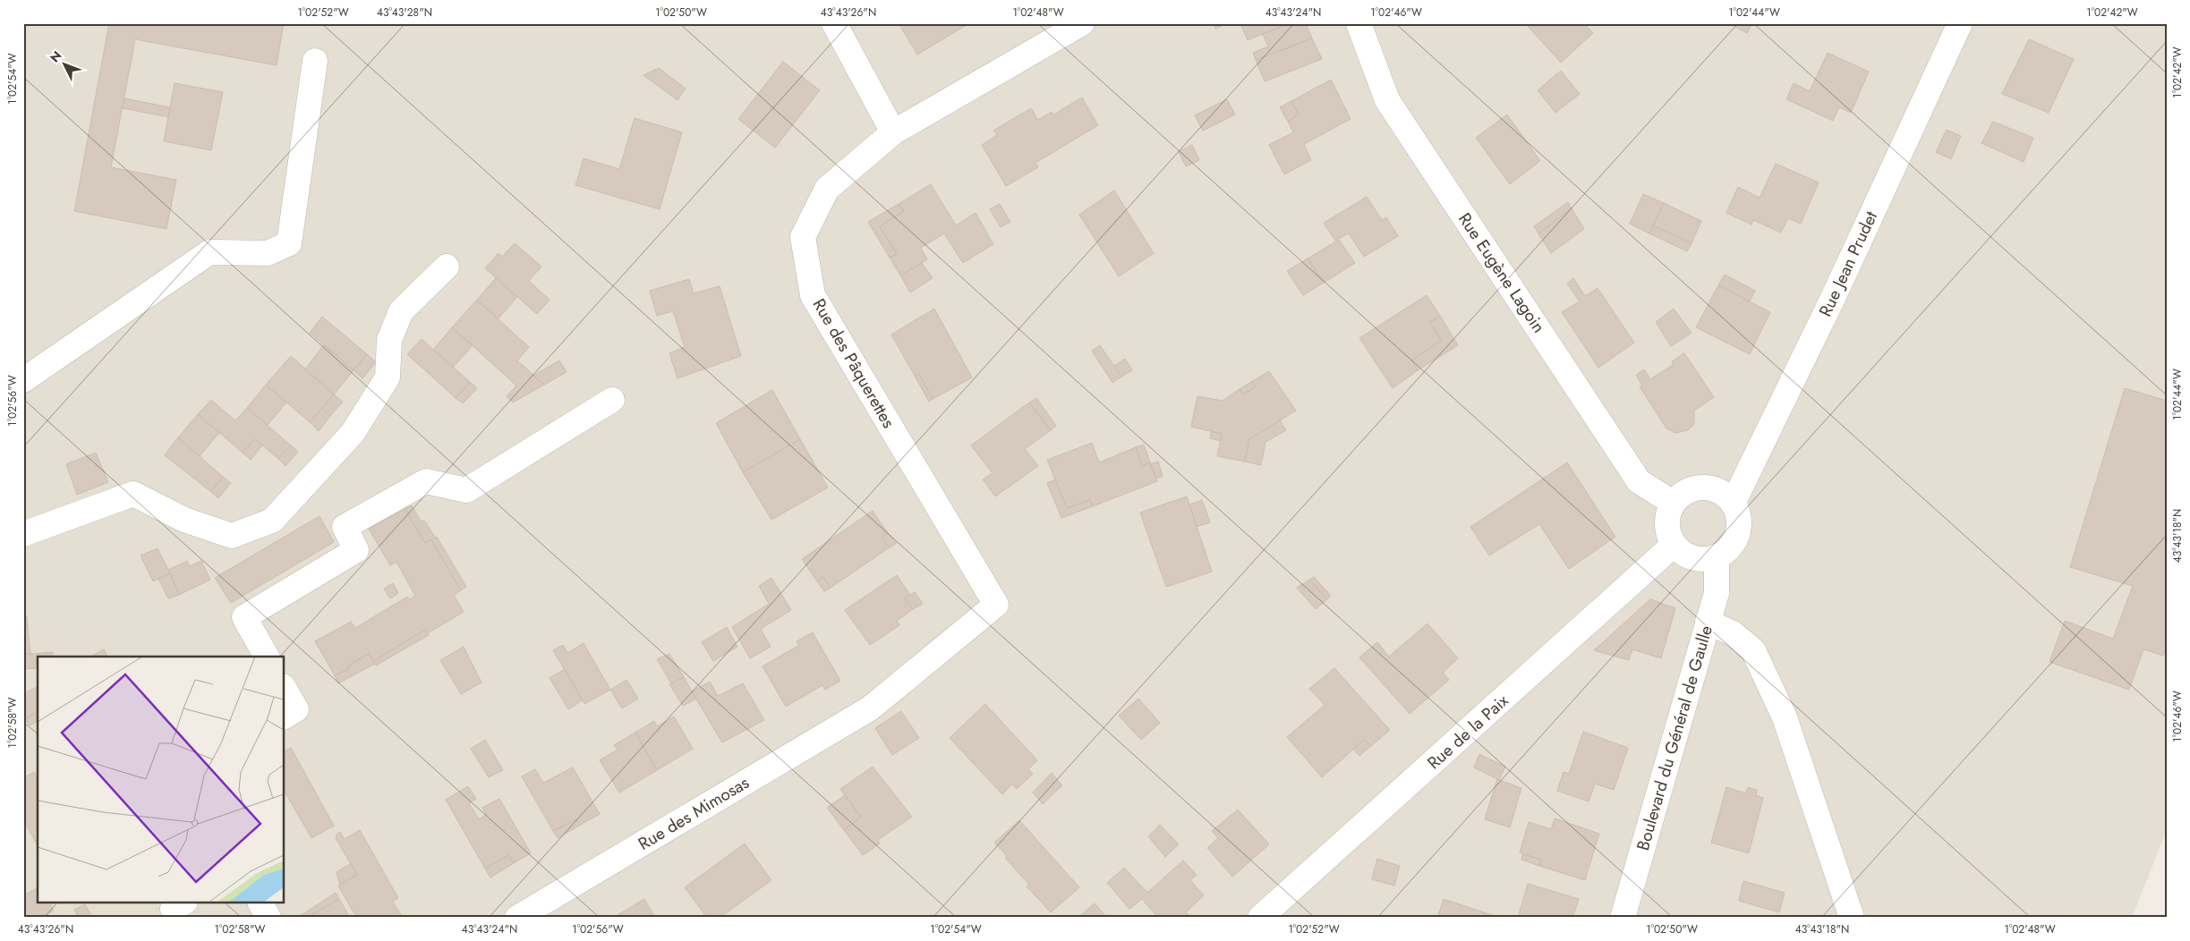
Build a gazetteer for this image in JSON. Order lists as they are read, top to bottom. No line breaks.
{"streets":{"street":["Rue Jean Prudet","Rue Eugène Lagoin","Rue des Pâquerettes","Rue de la Paix","Boulevard du Général de Gaulle","Rue des Mimosas"]},"crossings":[["Rue Jean Prudet","Rue Eugène Lagoin"],["Rue Jean Prudet","Rue de la Paix"],["Rue Jean Prudet","Boulevard du Général de Gaulle"],["Rue Eugène Lagoin","Rue de la Paix"],["Rue Eugène Lagoin","Boulevard du Général de Gaulle"],["Rue des Pâquerettes","Rue des Mimosas"],["Rue de la Paix","Boulevard du Général de Gaulle"]],"north":"top left","coordinates":["1°02'52\"W","43°43'28\"N","1°02'50\"W","43°43'26\"N","1°02'48\"W","43°43'24\"N","1°02'46\"W","1°02'44\"W","1°02'42\"W","1°02'54\"W","1°02'56\"W","43°43'18\"N","1°02'58\"W"]}
